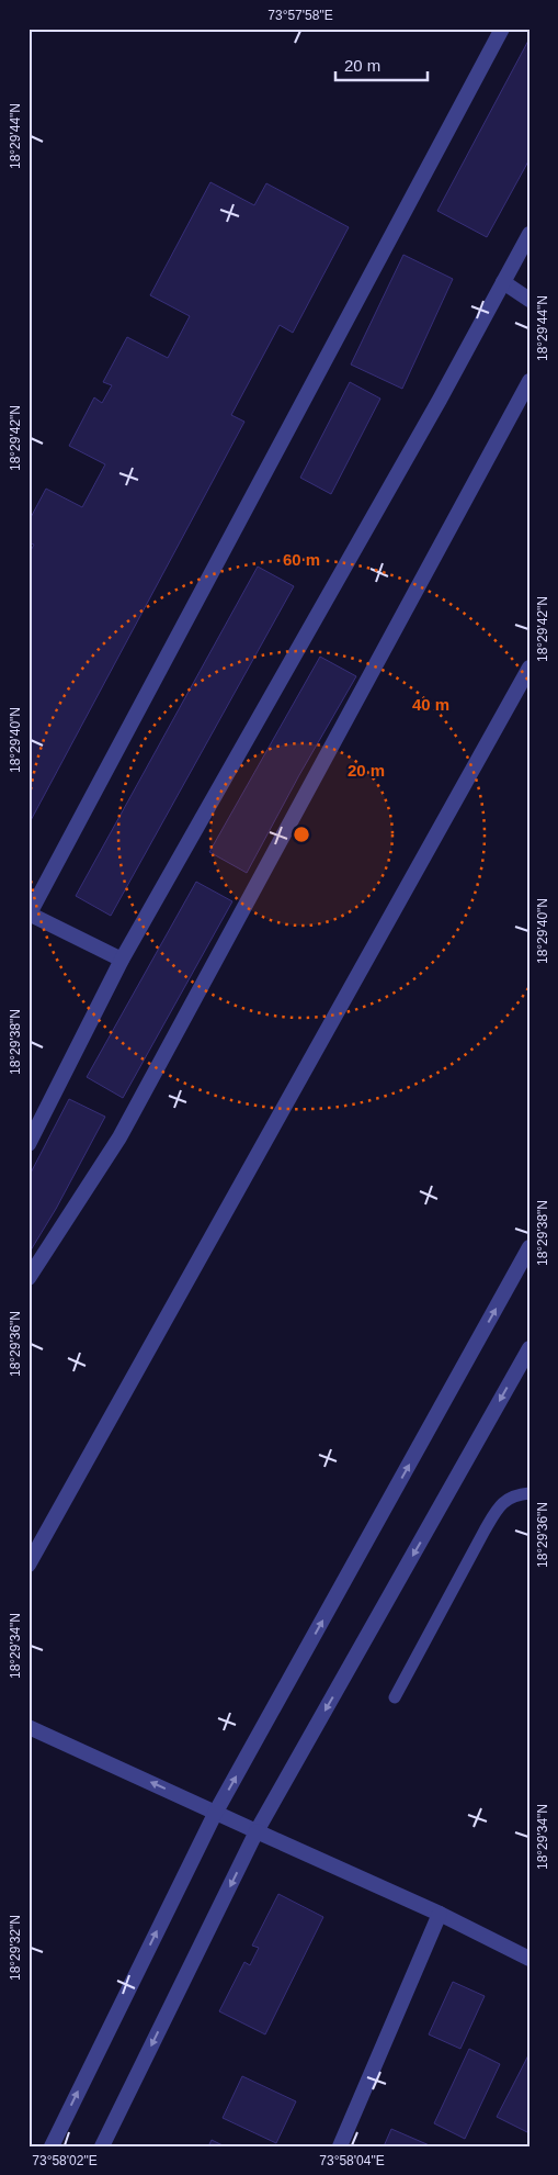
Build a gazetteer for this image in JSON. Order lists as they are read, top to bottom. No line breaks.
{"scale_bar":"20 m","coordinates":["73°57'58\"E","18°29'44\"N","18°29'42\"N","18°29'40\"N","18°29'38\"N","18°29'36\"N","18°29'34\"N","18°29'32\"N","73°58'02\"E","73°58'04\"E"],"rings":["60 m","40 m","20 m"]}
